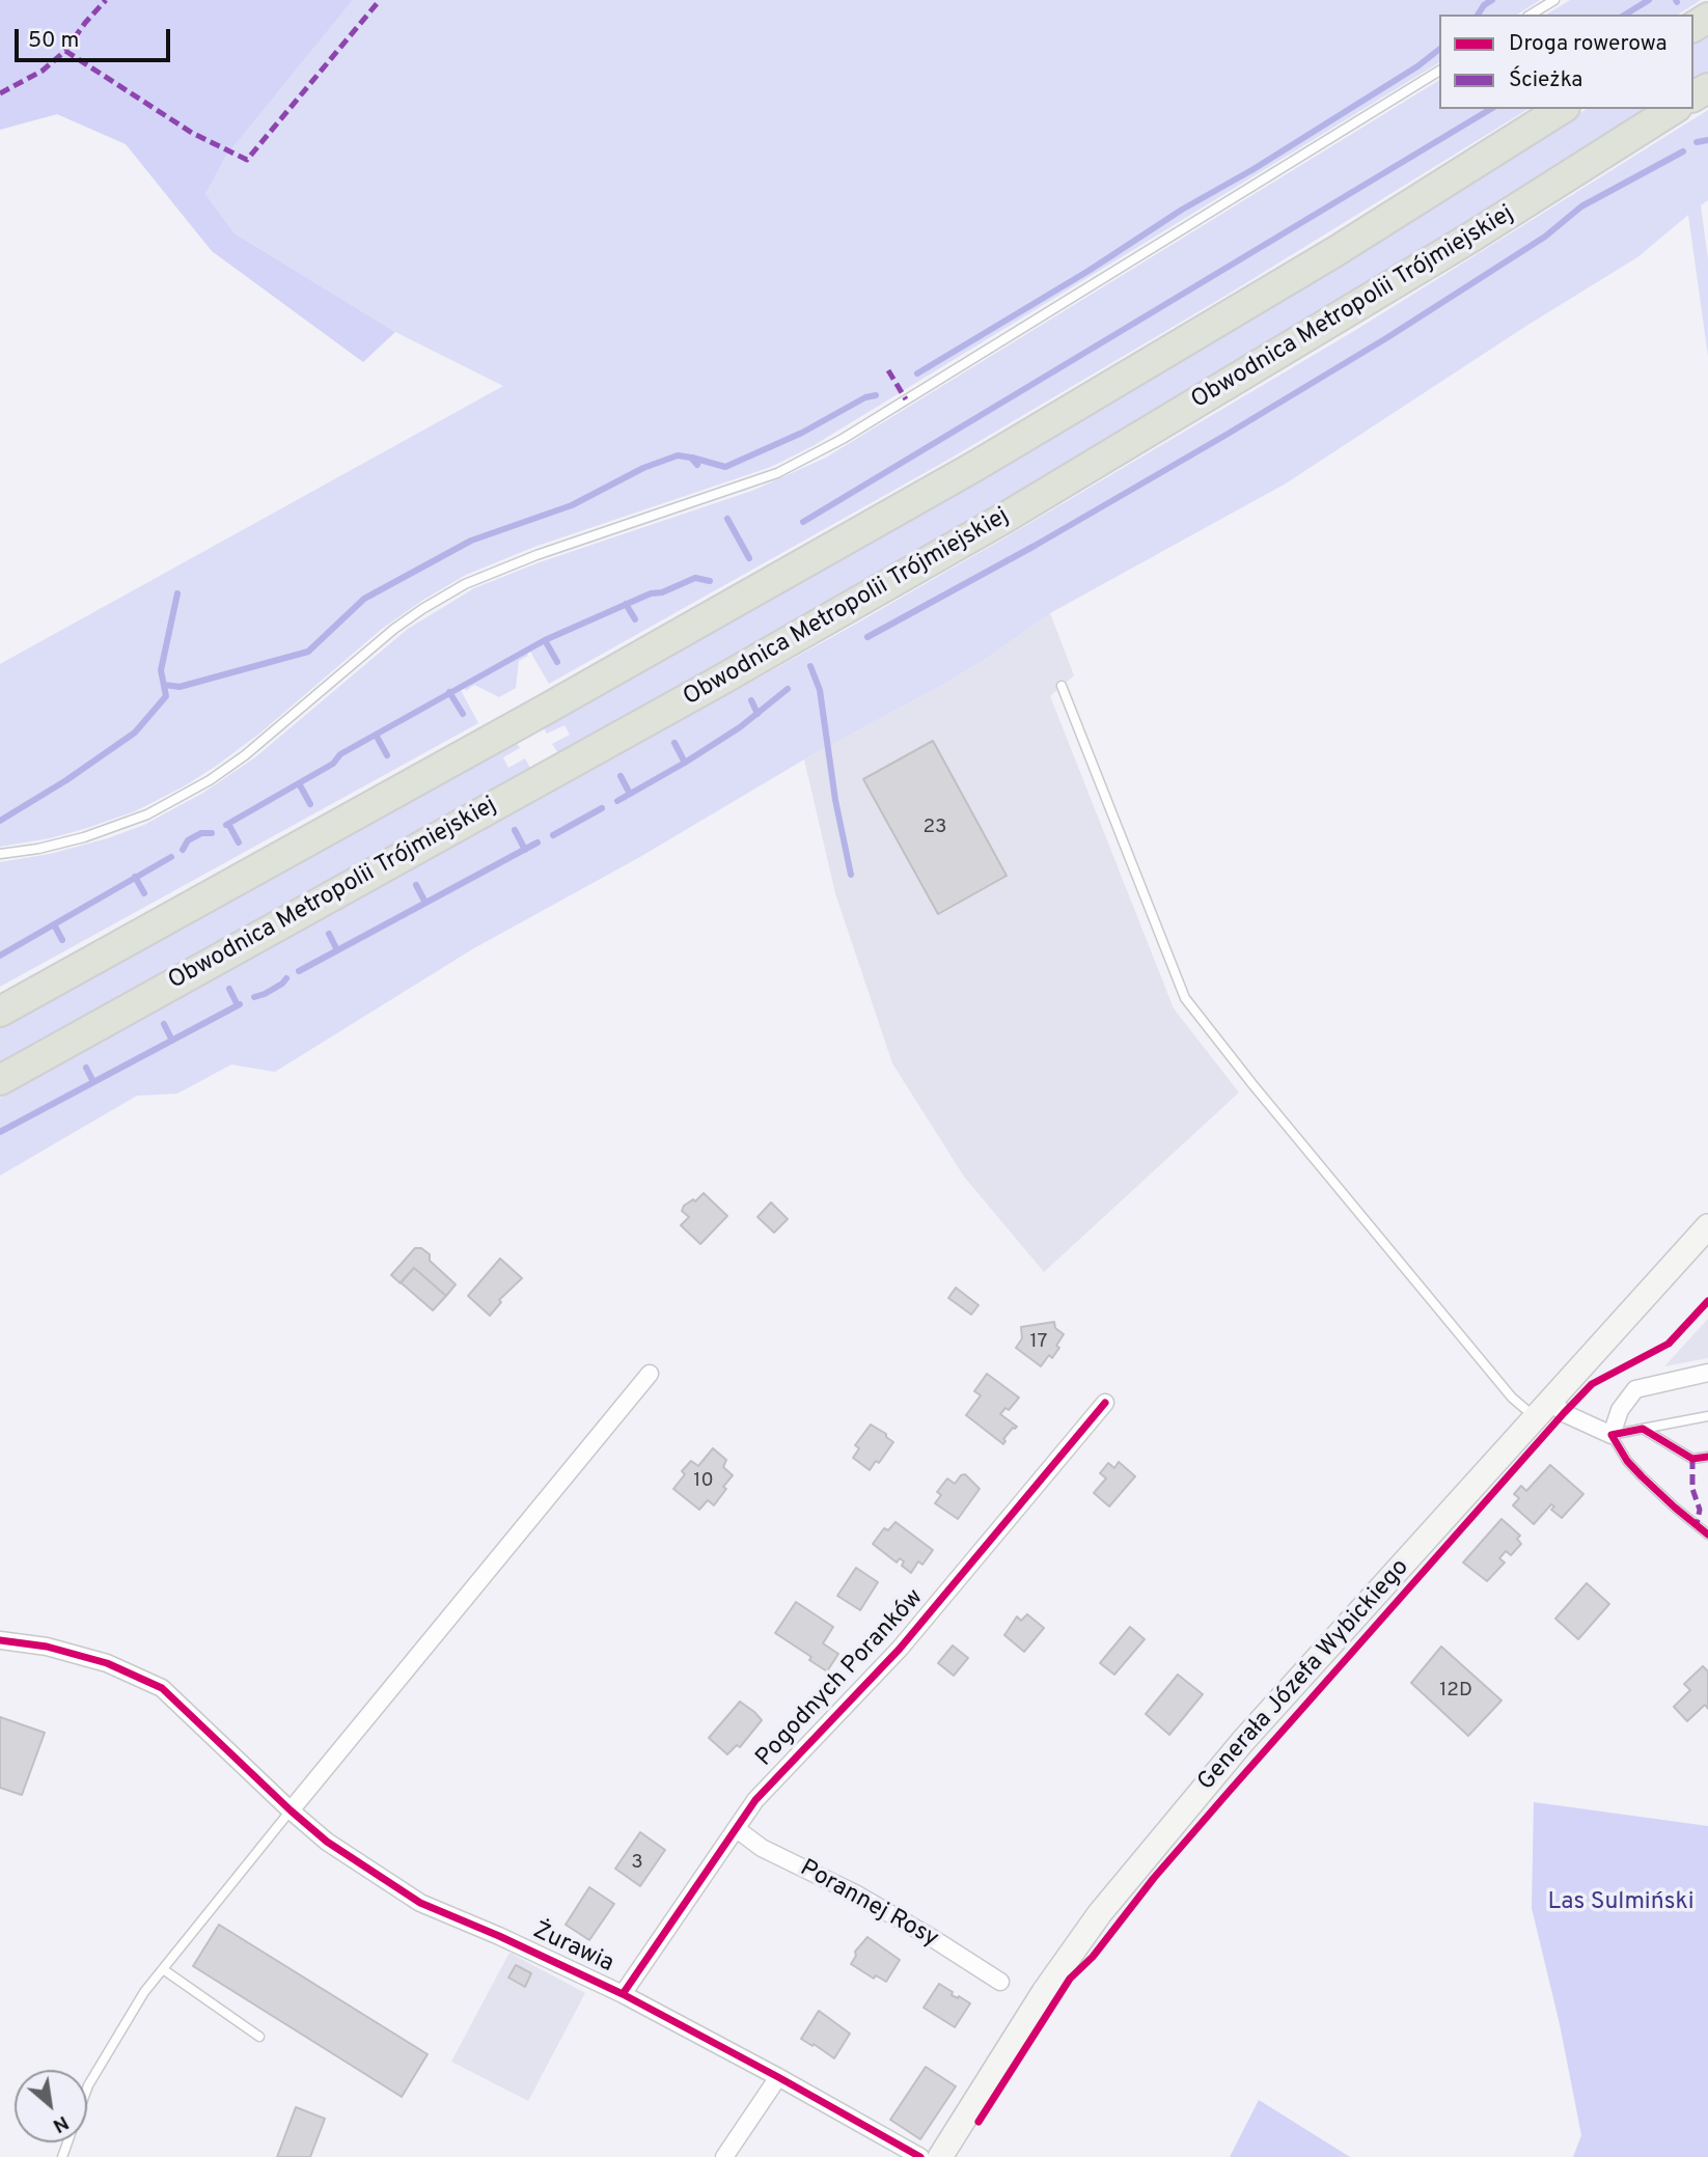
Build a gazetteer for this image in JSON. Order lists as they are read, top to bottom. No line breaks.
{"streets":{"highway":["Obwodnica Metropolii Trójmiejskiej"],"main road":["Generała Józefa Wybickiego"],"street":["Pogodnych Poranków","Porannej Rosy","Żurawia"]},"crossings":[["Pogodnych Poranków","Porannej Rosy"],["Pogodnych Poranków","Żurawia"]],"parks":["Las Sulmiński"],"house_numbers":["23","17","10","12D","3"],"legend":["Droga rowerowa","Ścieżka"],"scale_bar":"50 m","north":"bottom right"}
